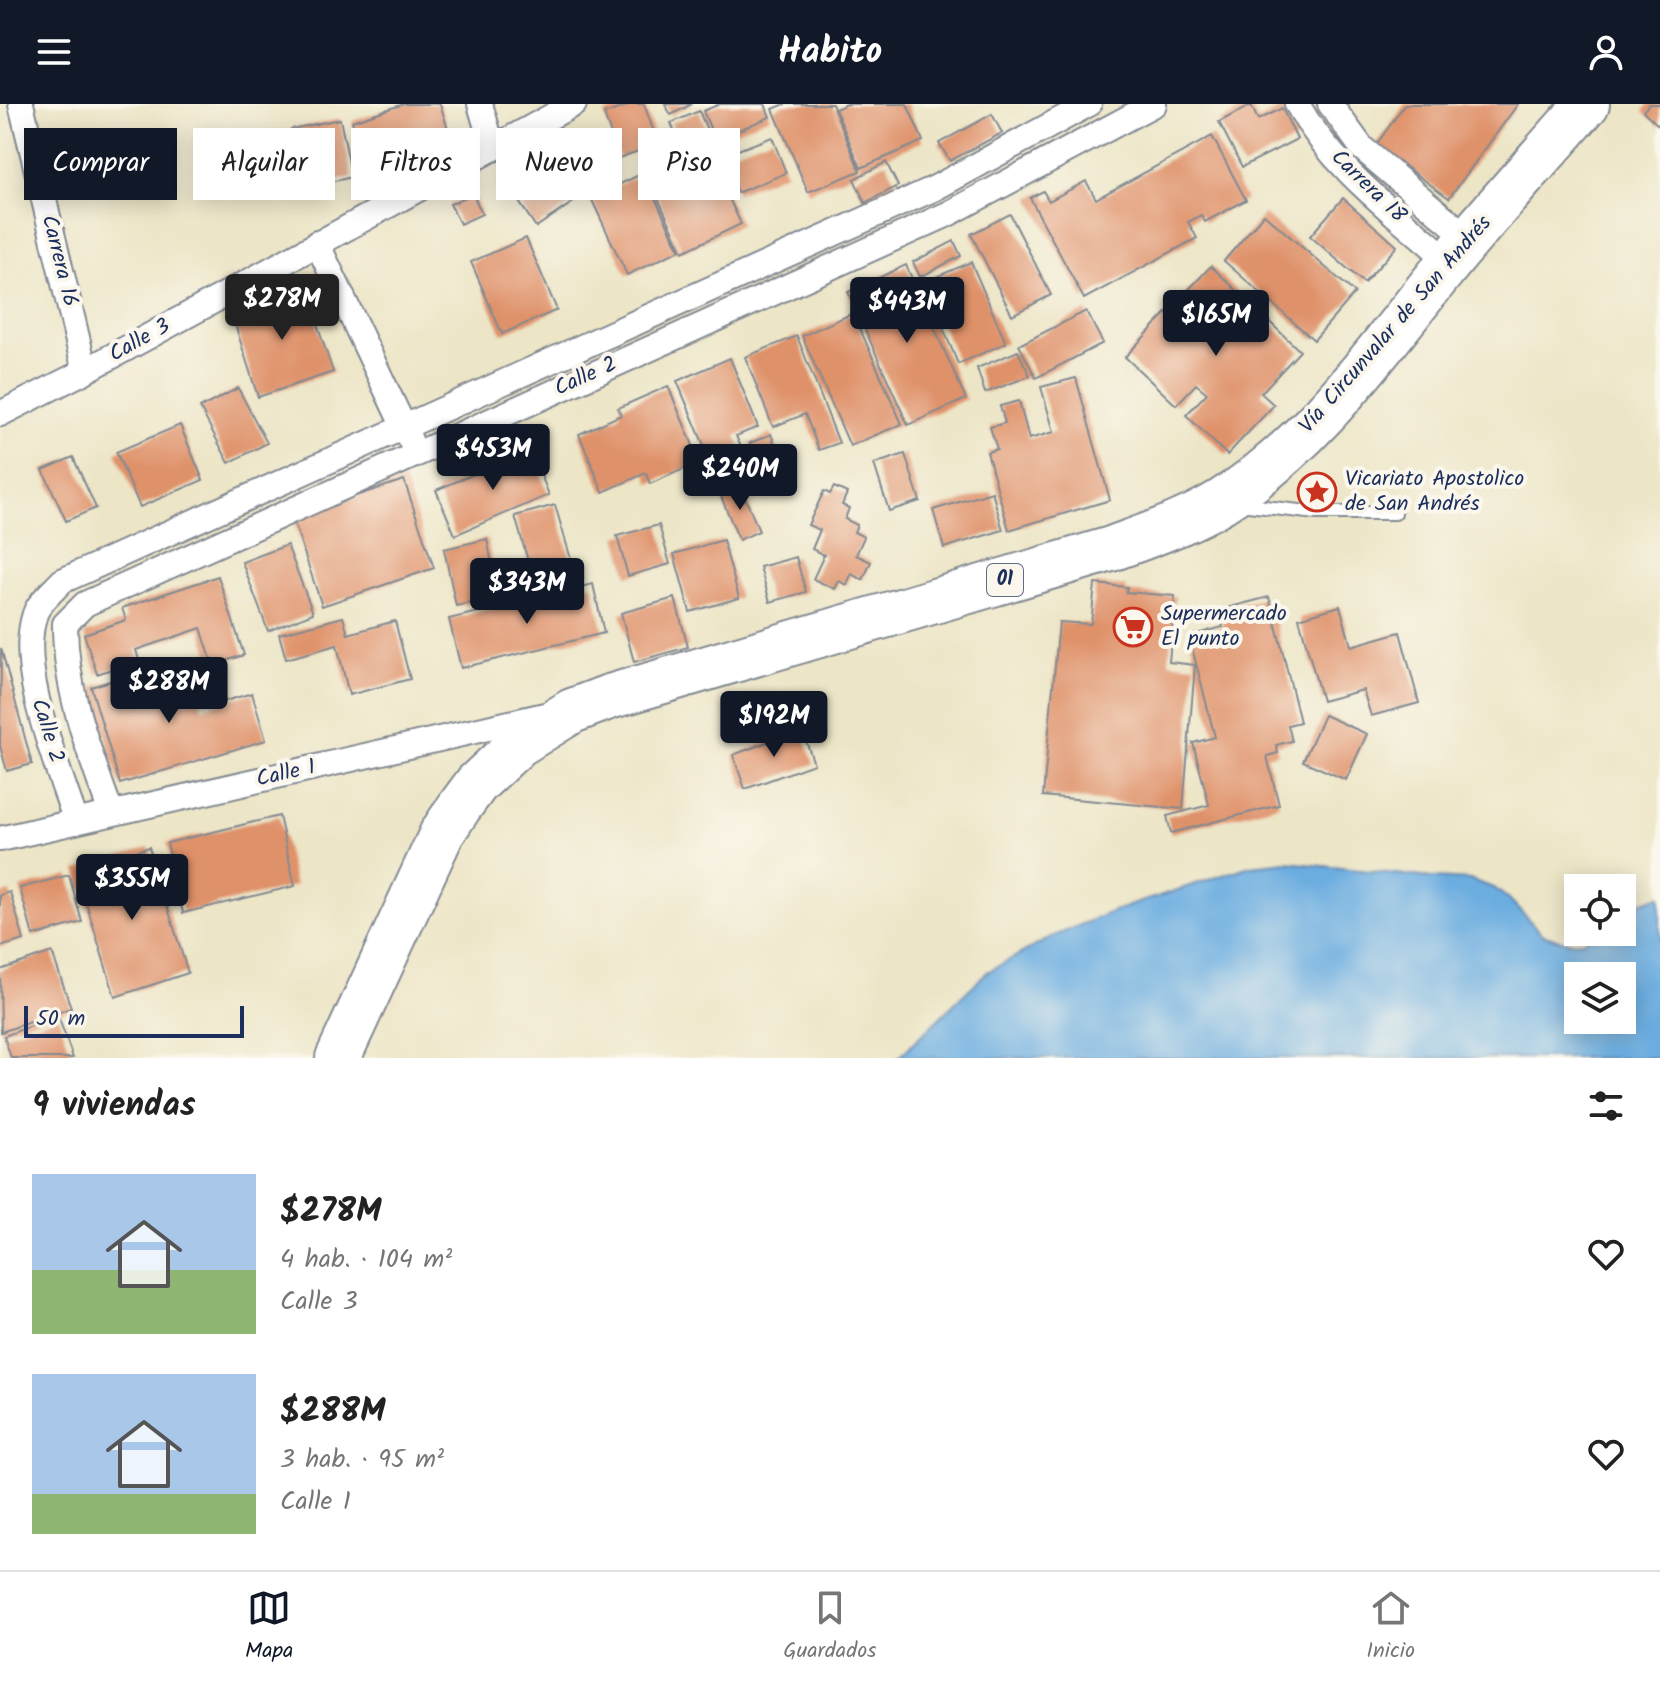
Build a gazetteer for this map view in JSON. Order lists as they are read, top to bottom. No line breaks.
{"streets":{"highway":["Vía Circunvalar de San Andrés","01"],"street":["Carrera 18","Carrera 16","Calle 3","Calle 2","Calle 1"]},"crossings":[["Carrera 18","Vía Circunvalar de San Andrés"],["Carrera 16","Calle 3"],["Vía Circunvalar de San Andrés","Calle 1"],["Calle 2","Calle 1"]],"places":{"place":["Vicariato Apostolico de San Andrés"],"supermarket":["Supermercado El punto"]},"scale_bar":"50 m","page":{"header":"Habito","chip":["Comprar","Alquilar","Filtros","Nuevo","Piso"],"price":["$278M","$443M","$165M","$453M","$240M","$343M","$288M","$192M","$355M"],"scale":"50 m","heading":"9 viviendas","list":[{"name":"$278M","note":"4 hab. · 104 m² · Calle 3"},{"name":"$288M","note":"3 hab. · 95 m² · Calle 1"}],"tabs":["Mapa","Guardados","Inicio"]}}
